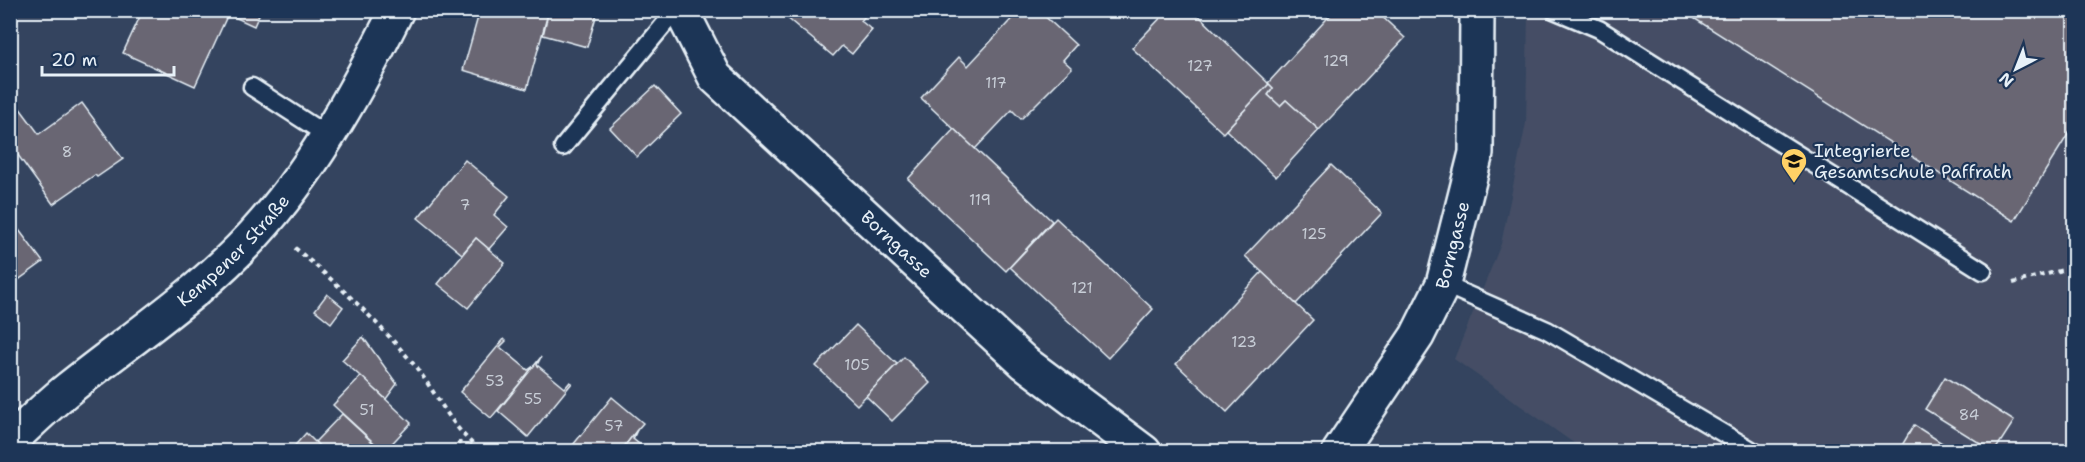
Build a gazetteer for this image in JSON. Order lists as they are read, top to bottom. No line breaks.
{"streets":{"street":["Borngasse","Kempener Straße"]},"places":{"school or university":["Integrierte Gesamtschule Paffrath"]},"house_numbers":["129","127","117","8","119","7","125","121","123","105","53","55","51","84","57"],"scale_bar":"20 m","north":"bottom left"}
